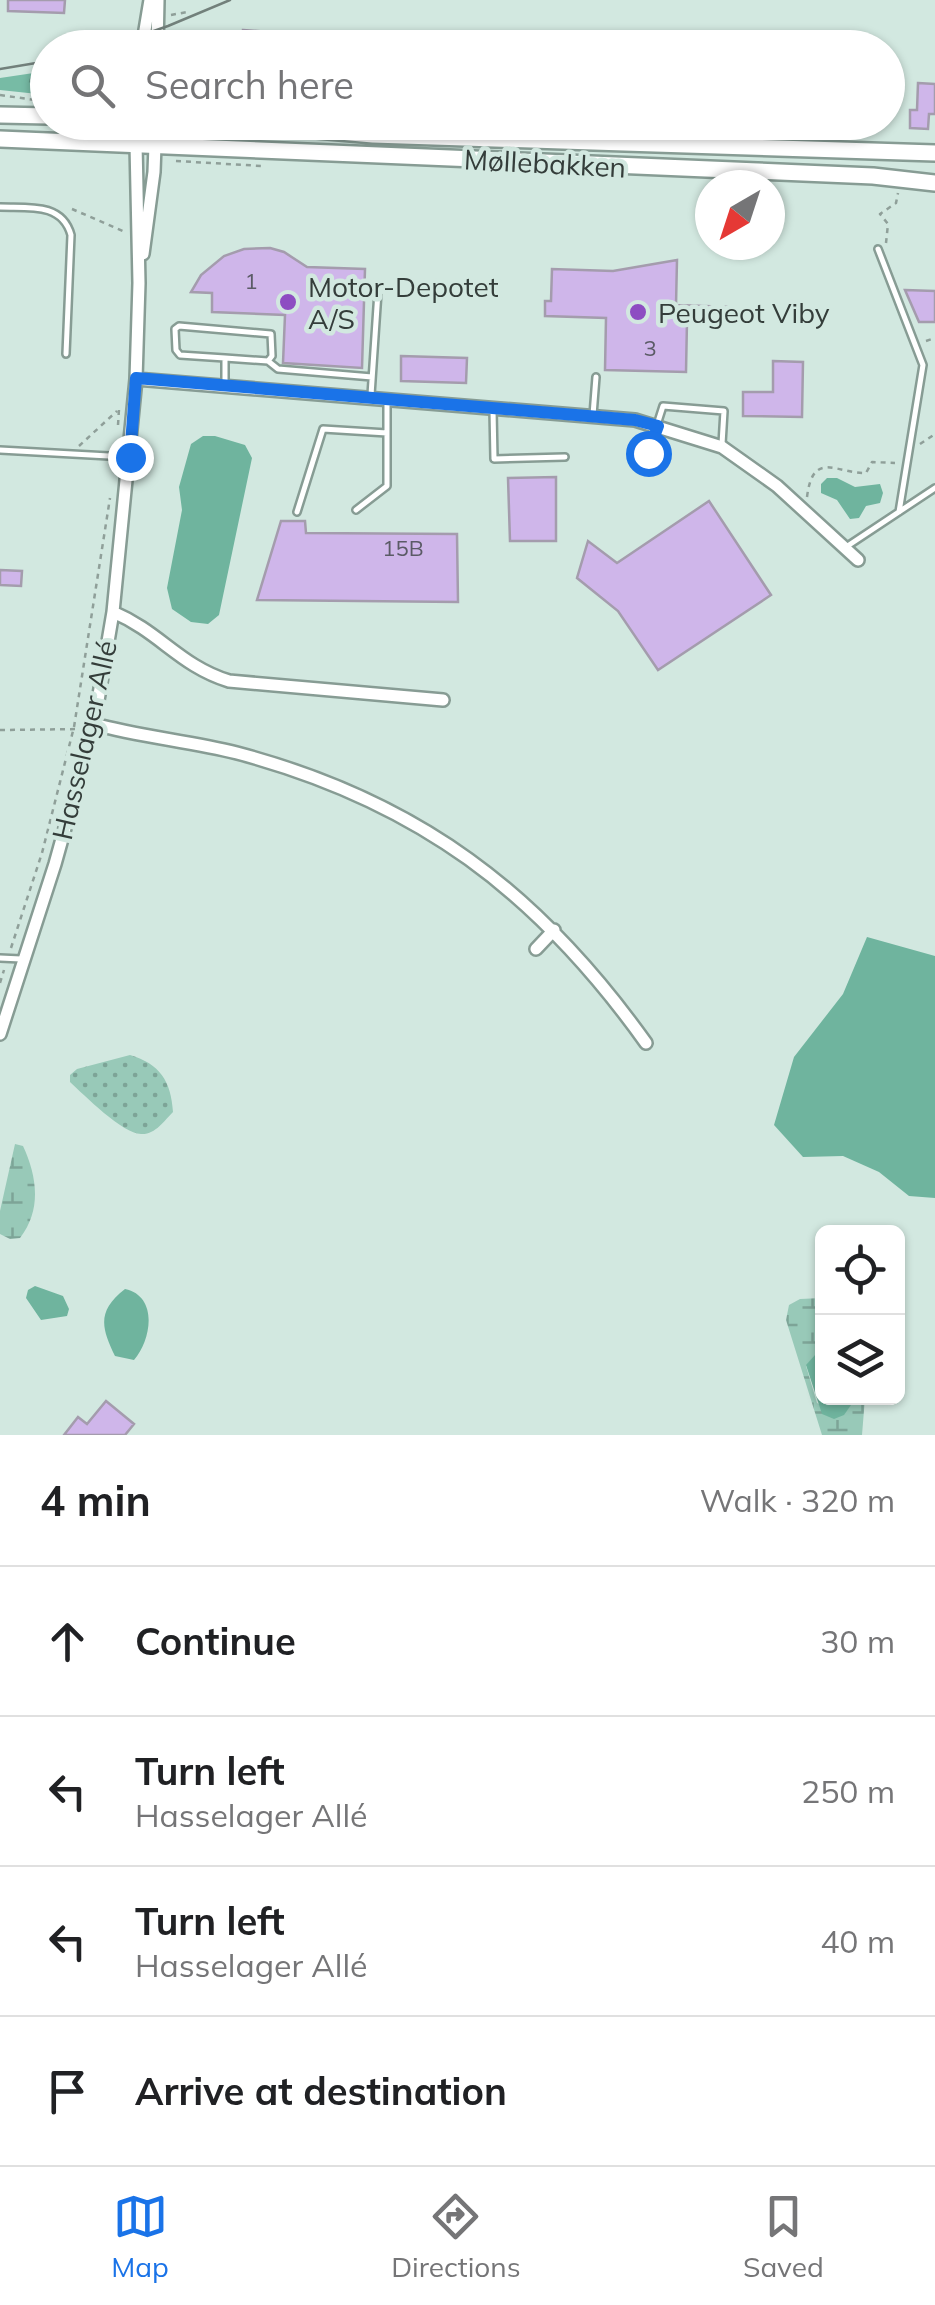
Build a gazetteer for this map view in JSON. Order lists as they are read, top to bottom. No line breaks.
{"streets":{"main road":["Møllebakken","Hasselager Allé"]},"crossings":[["Møllebakken","Hasselager Allé"]],"places":["Motor-Depotet A/S","Peugeot Viby"],"house_numbers":["1","3","15B"],"north":"bottom left","page":{"search":"Search here","heading":["4 min","Walk · 320 m"],"list":[["Continue","30 m"],["Turn left","Hasselager Allé","250 m"],["Turn left","Hasselager Allé","40 m"],"Arrive at destination"],"nav":["Map","Directions","Saved"]}}
